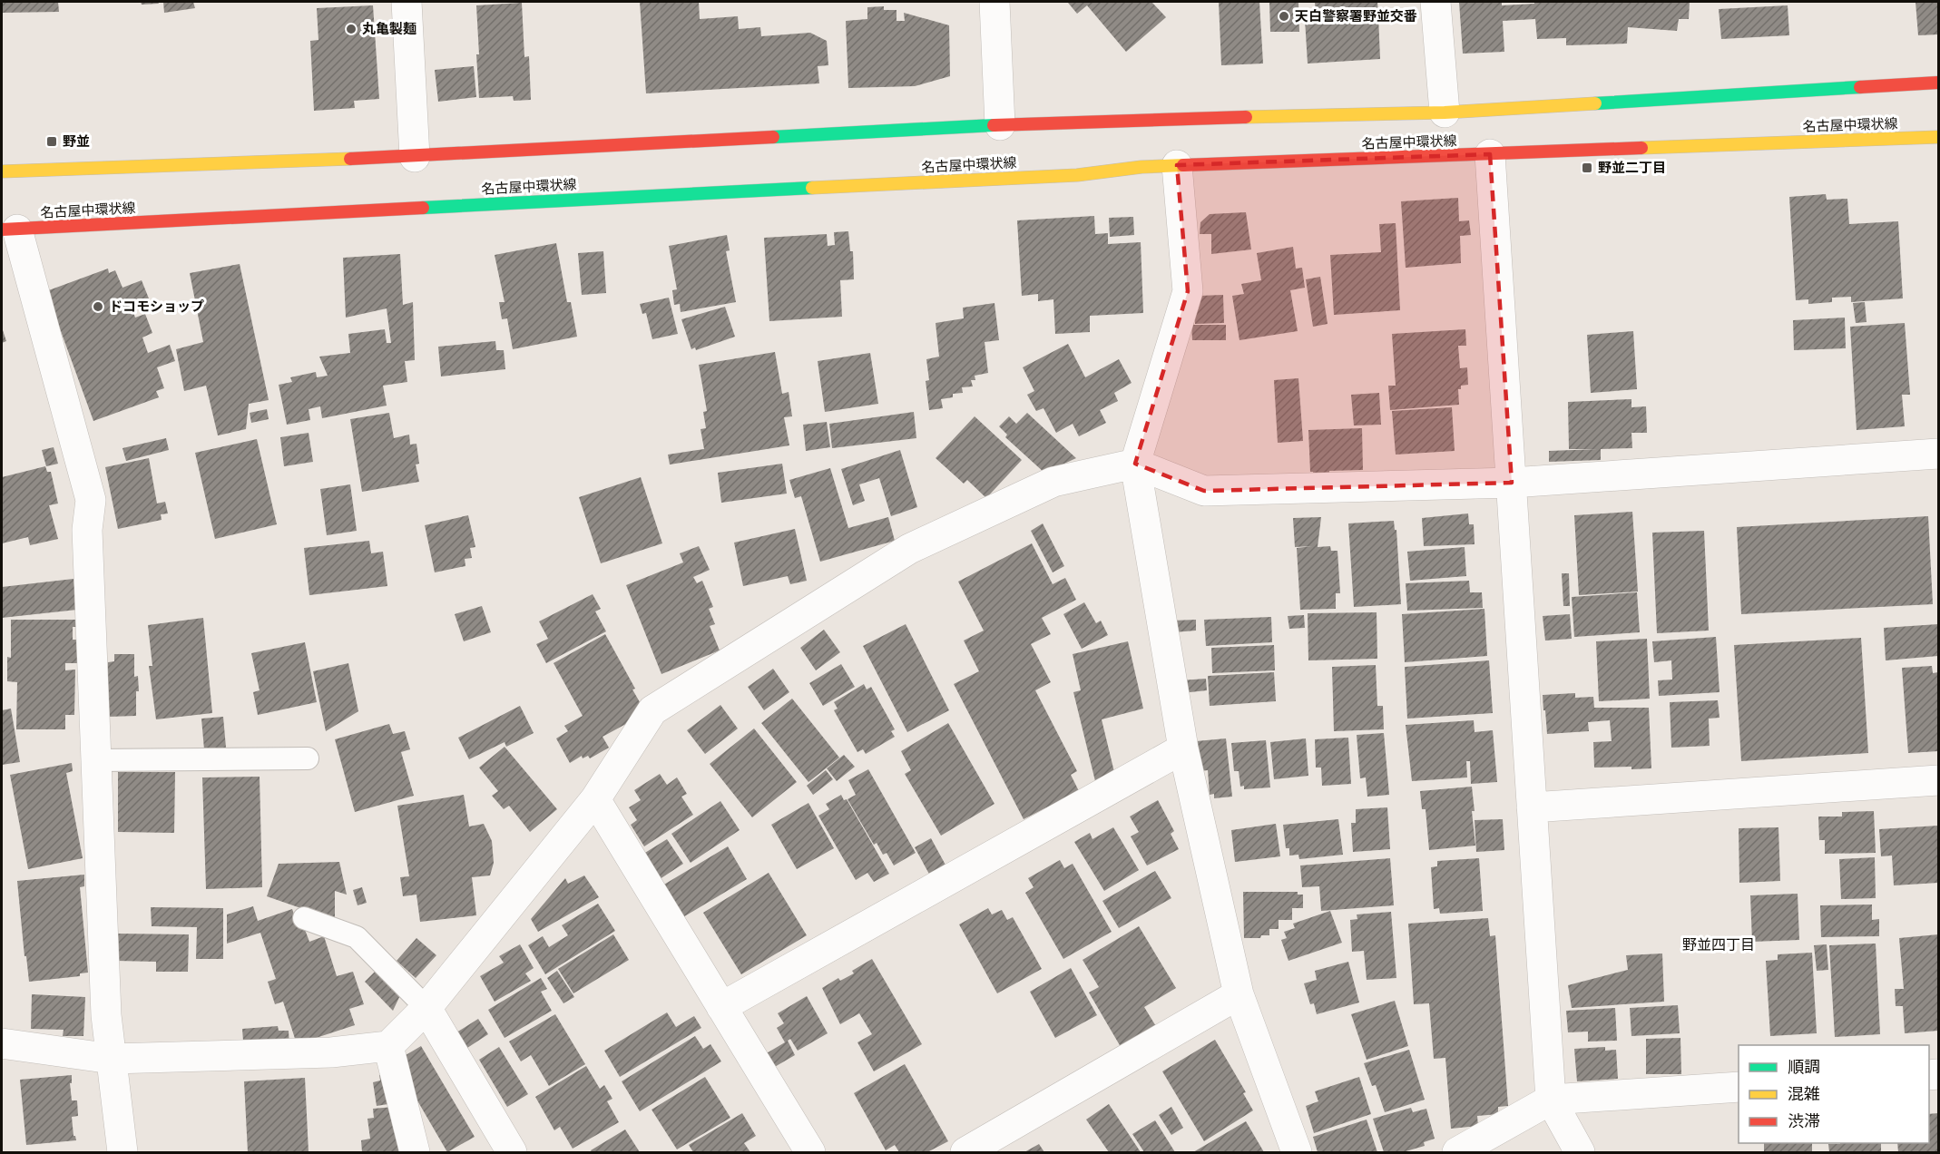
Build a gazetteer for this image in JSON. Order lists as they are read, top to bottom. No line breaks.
{"streets":{"main road":["名古屋中環状線"]},"districts":["野並四丁目"],"places":{"other":["天白警察署野並交番","丸亀製麺","ドコモショップ"],"transit":["野並","野並二丁目"]},"legend":["順調","混雑","渋滞"]}
